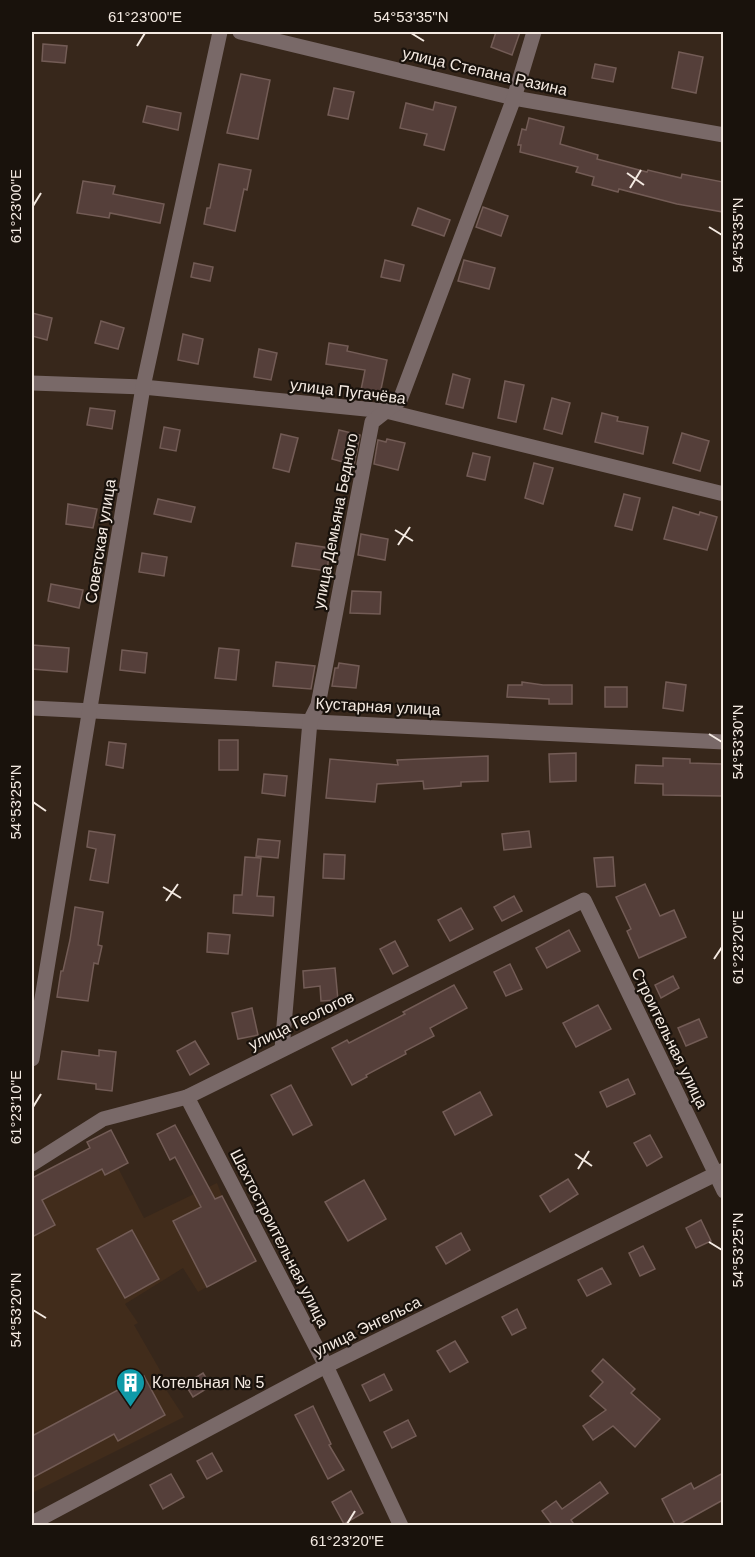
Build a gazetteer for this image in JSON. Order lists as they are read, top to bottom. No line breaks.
{"streets":{"street":["улица Степана Разина","улица Пугачёва","улица Демьяна Бедного","Советская улица","Кустарная улица","улица Геологов","Строительная улица","Шахтостроительная улица","улица Энгельса"]},"crossings":[["улица Степана Разина","улица Демьяна Бедного"],["улица Пугачёва","улица Демьяна Бедного"],["улица Пугачёва","Советская улица"],["улица Демьяна Бедного","Кустарная улица"],["улица Демьяна Бедного","улица Геологов"],["Советская улица","Кустарная улица"],["улица Геологов","Строительная улица"],["улица Геологов","Шахтостроительная улица"],["Строительная улица","улица Энгельса"],["Шахтостроительная улица","улица Энгельса"]],"places":{"building":["Котельная № 5"]},"coordinates":["61°23'00\"E","54°53'35\"N","54°53'30\"N","54°53'25\"N","61°23'20\"E","61°23'10\"E","54°53'20\"N"]}
